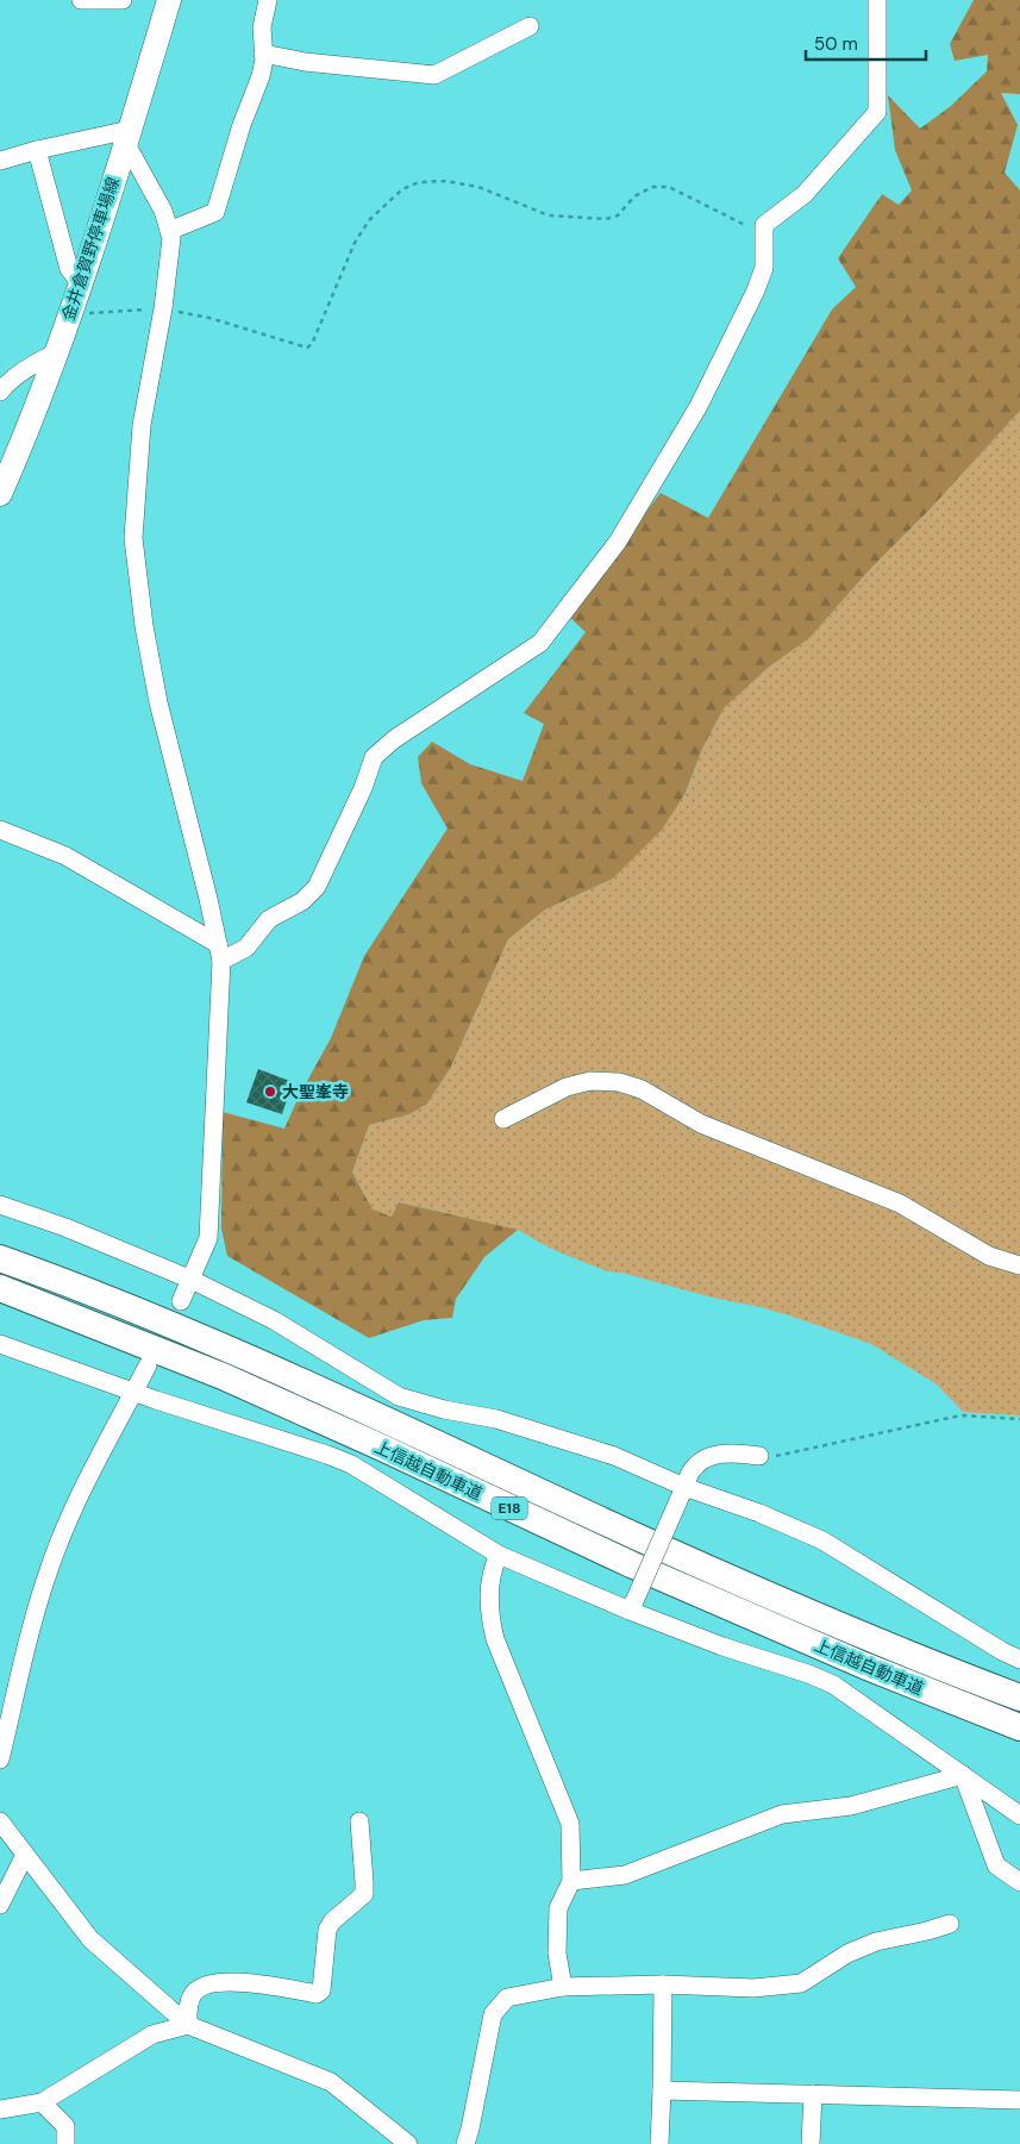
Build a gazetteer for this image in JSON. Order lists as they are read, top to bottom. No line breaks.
{"streets":{"highway":["上信越自動車道","E18"],"main road":["金井倉賀野停車場線"]},"places":["大聖峯寺"],"scale_bar":"50 m"}
